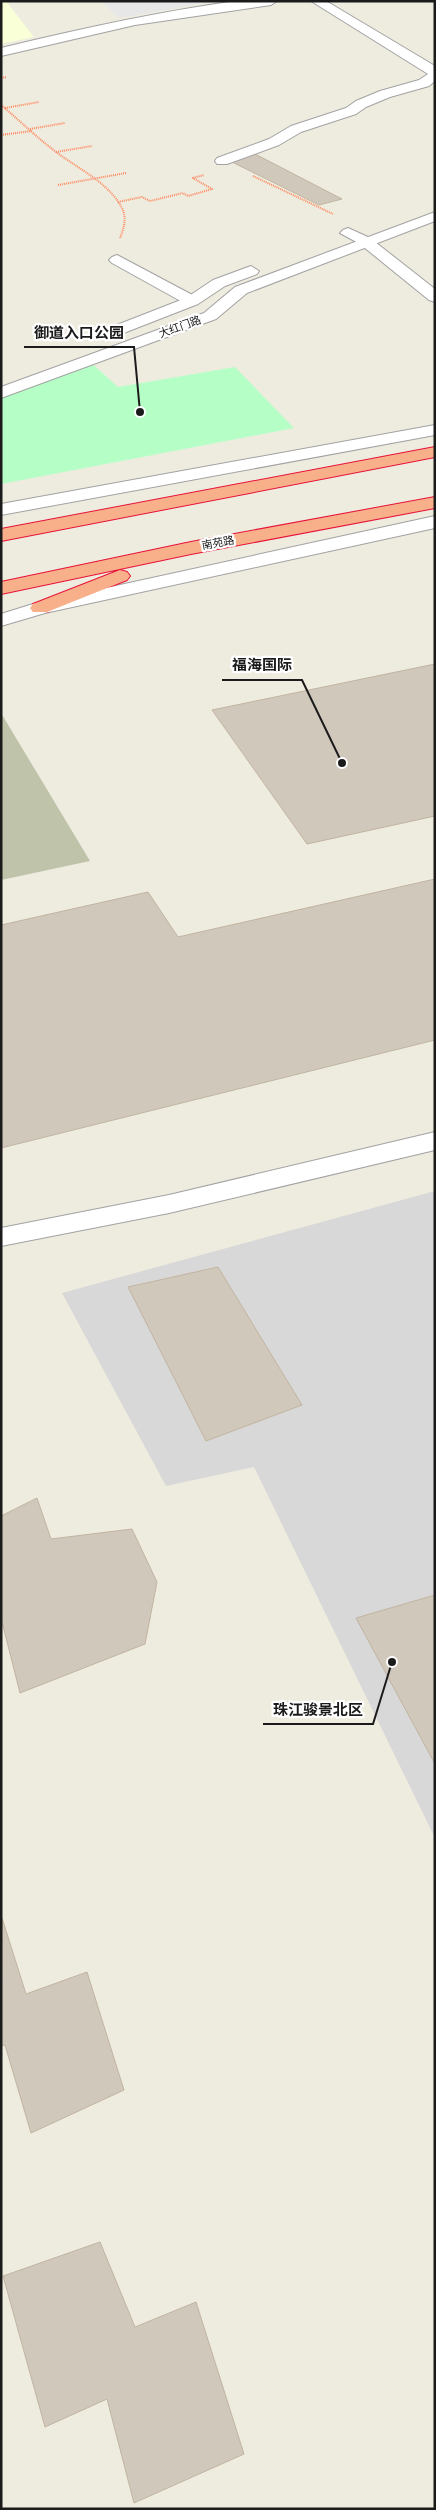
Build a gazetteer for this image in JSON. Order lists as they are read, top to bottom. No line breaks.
{"streets":{"highway":["南苑路"],"street":["大红门路"]},"places":["御道入口公园","福海国际","珠江骏景北区"]}
